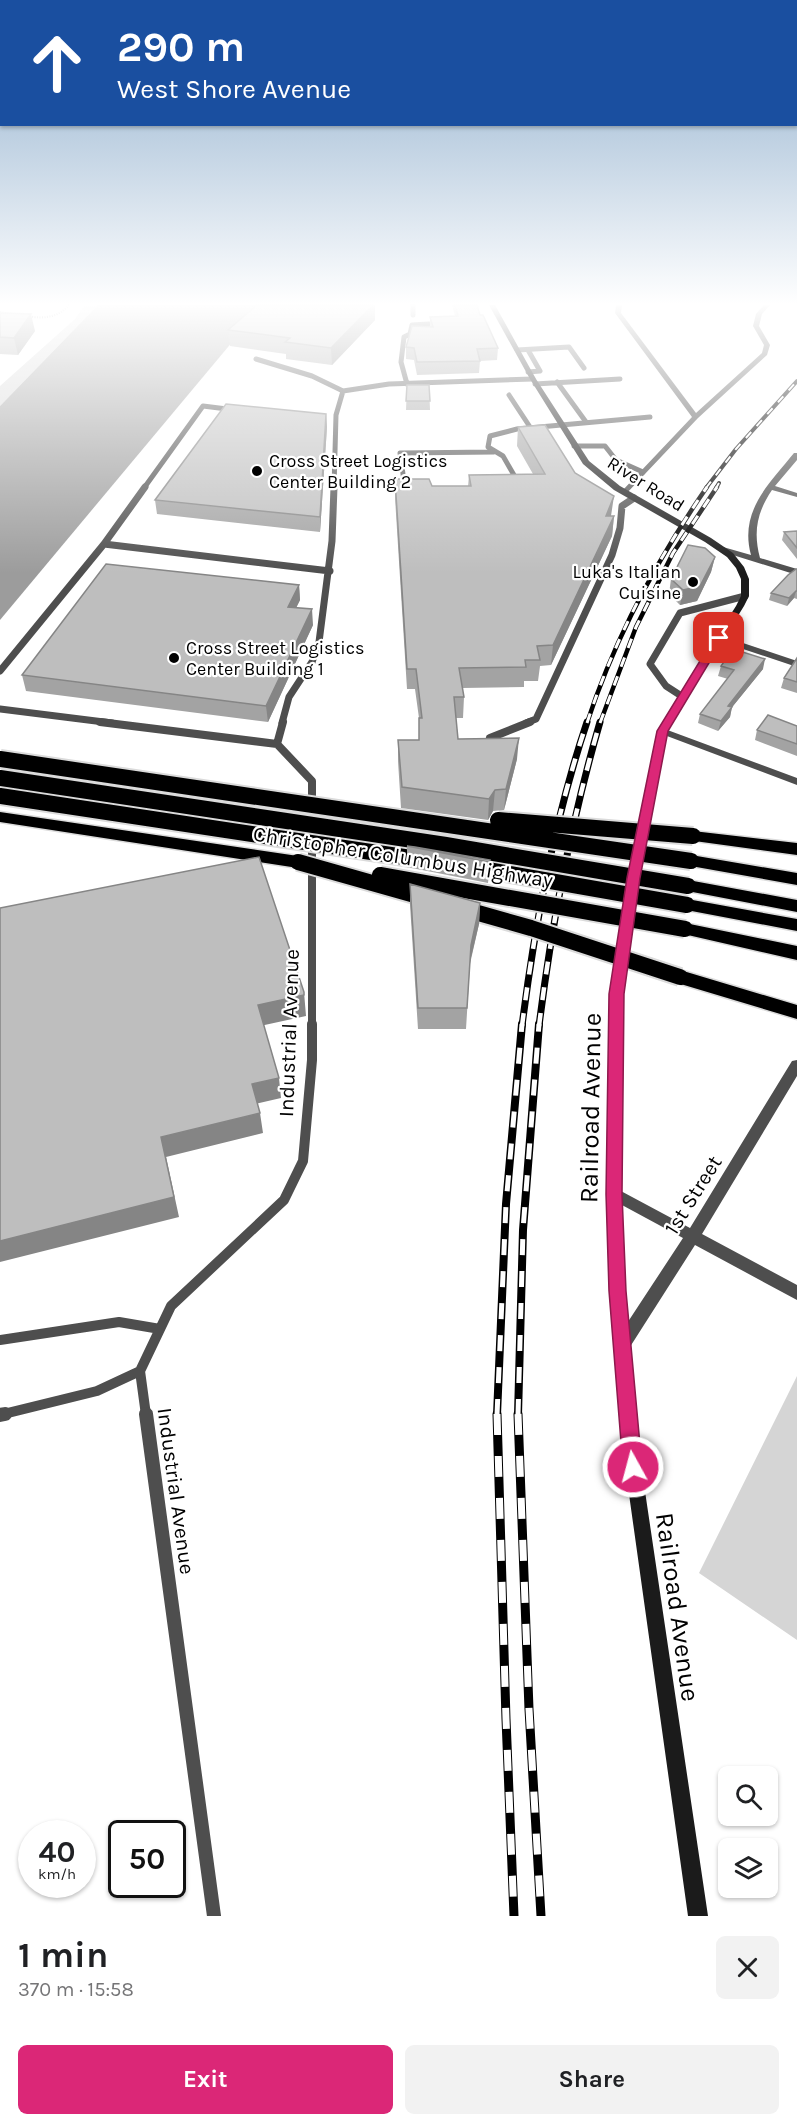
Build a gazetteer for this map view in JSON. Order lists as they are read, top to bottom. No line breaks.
{"streets":{"highway":["Christopher Columbus Highway"],"main road":["River Road","Railroad Avenue"],"street":["1st Street"],"lane":["Industrial Avenue"]},"crossings":[["Railroad Avenue","1st Street"]],"places":["Cross Street Logistics Center Building 2","Luka's Italian Cuisine","Cross Street Logistics Center Building 1"],"page":{"turn":["290 m","West Shore Avenue"],"speed":"40 km/h","limit":"50","heading":["1 min","370 m · 15:58"],"buttons":["Exit","Share"]}}
